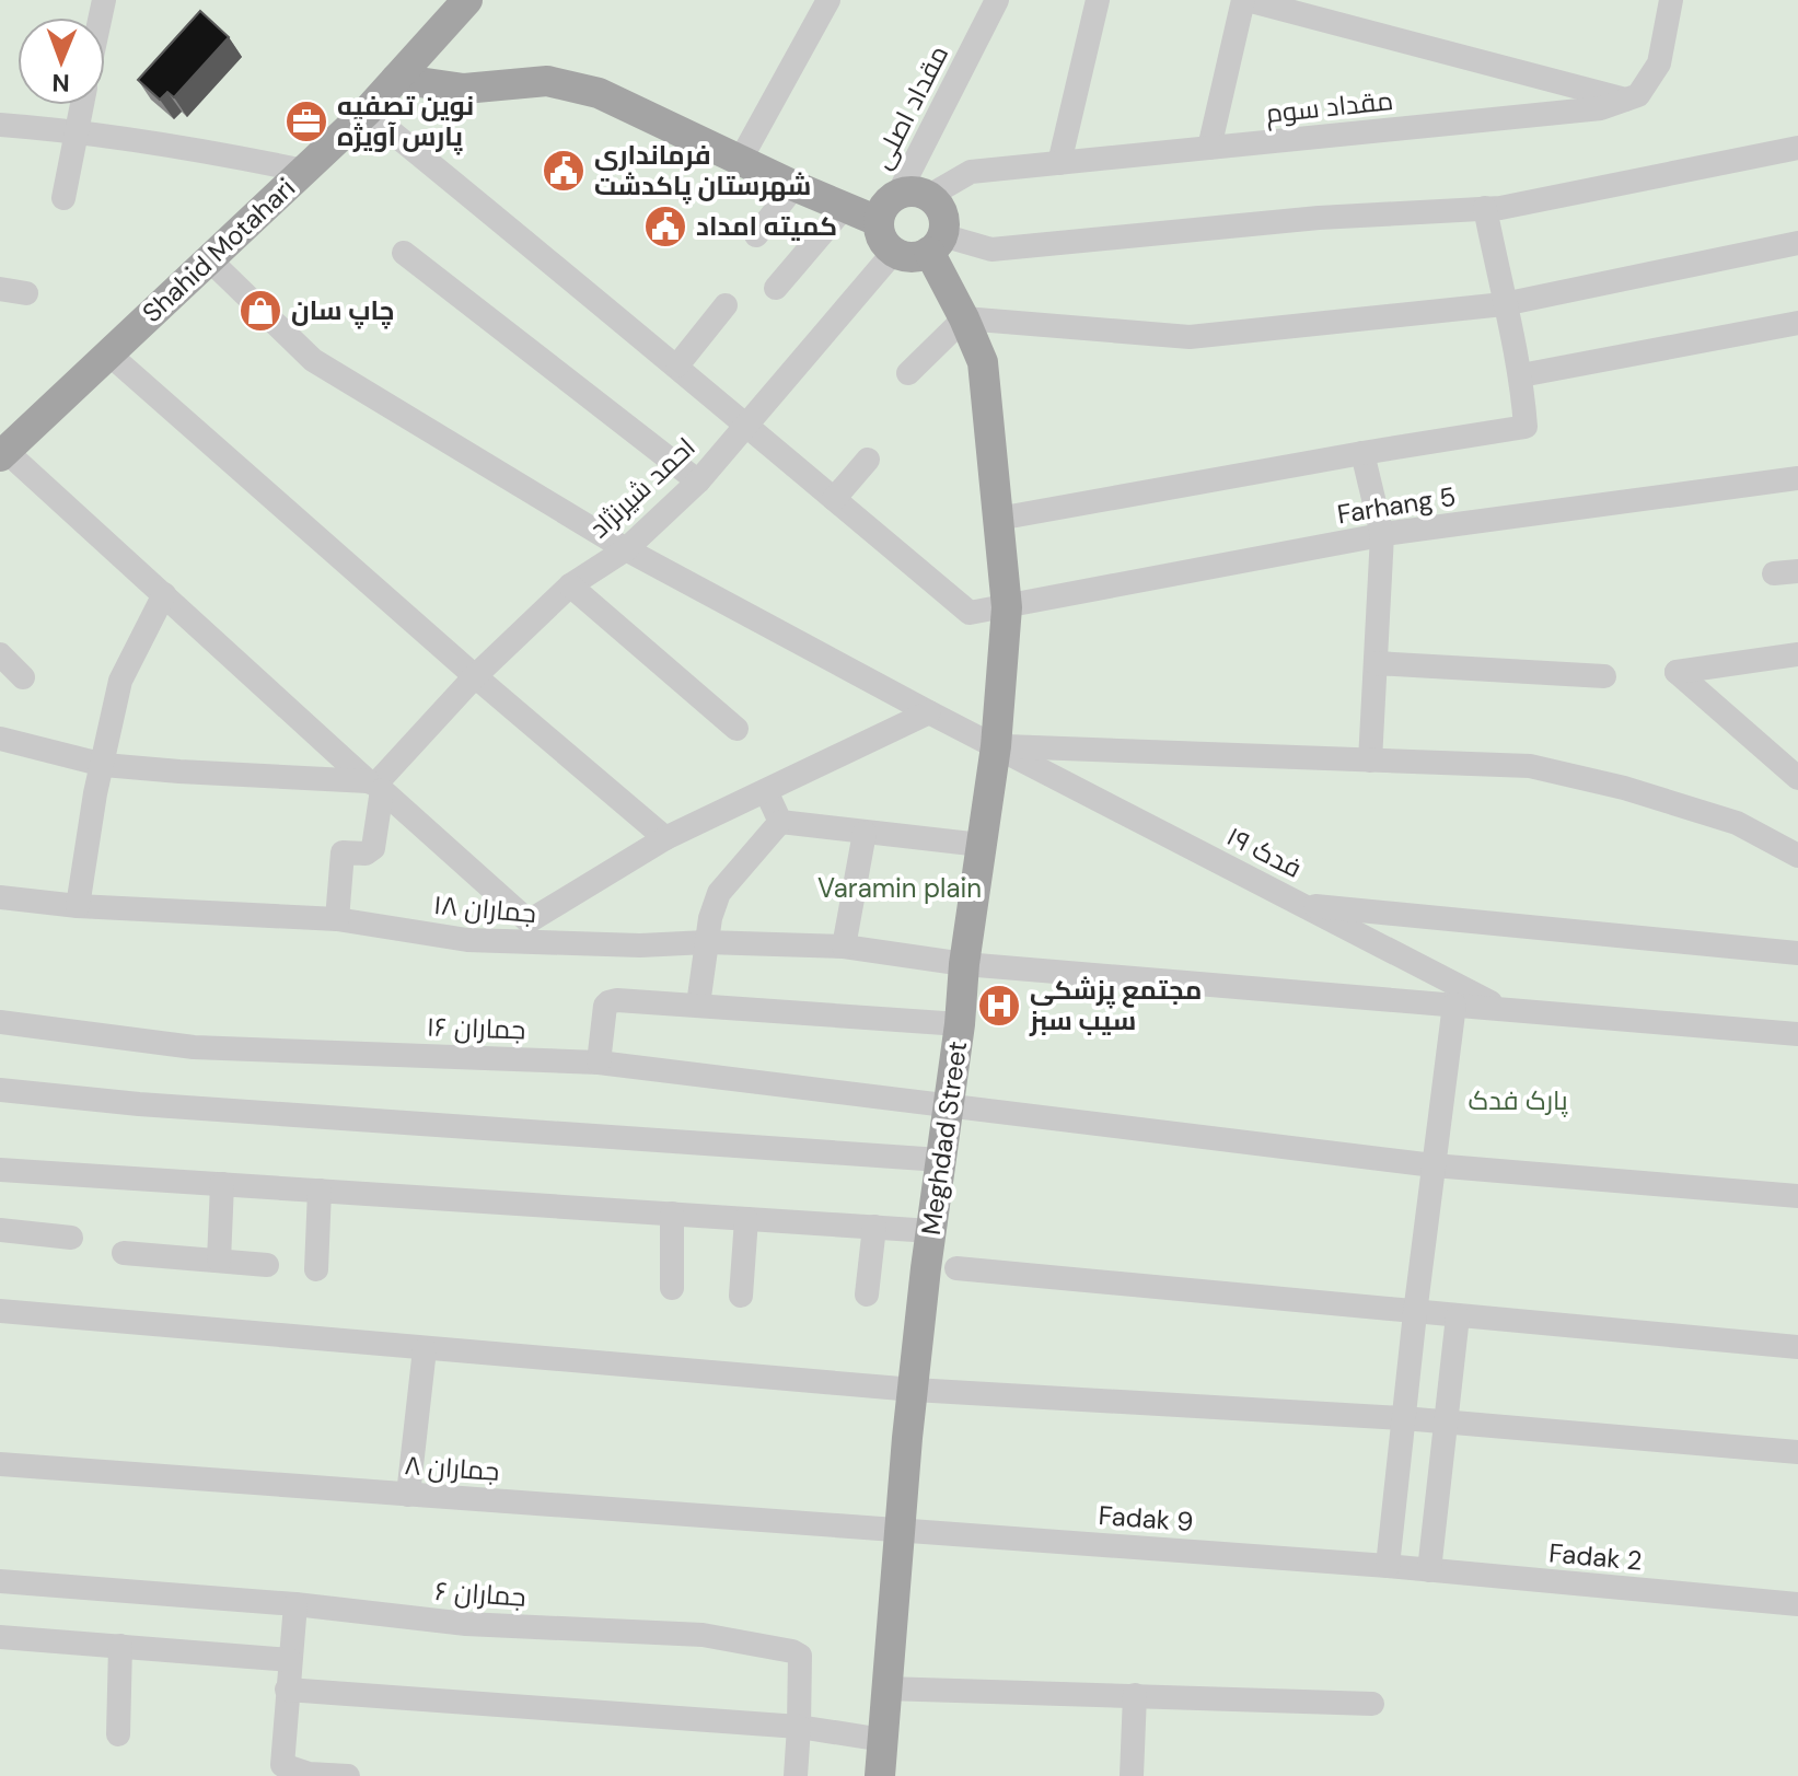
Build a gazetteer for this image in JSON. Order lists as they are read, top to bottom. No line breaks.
{"streets":{"main road":["Shahid Motahari","Meghdad Street"],"street":["مقداد اصلی","مقداد سوم","احمد شیرنژاد","Farhang 5","فدک ۱۹","جماران ۱۸","جماران ۱۶","جماران ۸","Fadak 9","Fadak 2","جماران ۶"]},"crossings":[["مقداد اصلی","مقداد سوم"],["مقداد اصلی","احمد شیرنژاد"],["مقداد اصلی","Meghdad Street"],["مقداد سوم","احمد شیرنژاد"],["مقداد سوم","Meghdad Street"],["Shahid Motahari","Farhang 5"],["Shahid Motahari","فدک ۱۹"],["احمد شیرنژاد","Farhang 5"],["احمد شیرنژاد","فدک ۱۹"],["احمد شیرنژاد","Meghdad Street"],["Farhang 5","Meghdad Street"],["فدک ۱۹","جماران ۱۸"],["فدک ۱۹","Meghdad Street"],["جماران ۱۸","Meghdad Street"],["جماران ۱۶","Meghdad Street"],["Meghdad Street","جماران ۸"],["Meghdad Street","Fadak 9"],["جماران ۸","Fadak 9"],["Fadak 9","Fadak 2"]],"parks":["Varamin plain","پارک فدک"],"places":{"office":["نوین تصفیه پارس آویژه"],"public building":["فرمانداری شهرستان پاکدشت","کمیته امداد"],"shop":["چاپ سان"],"hospital":["مجتمع پزشکی سیب سبز"]},"north":"bottom"}
